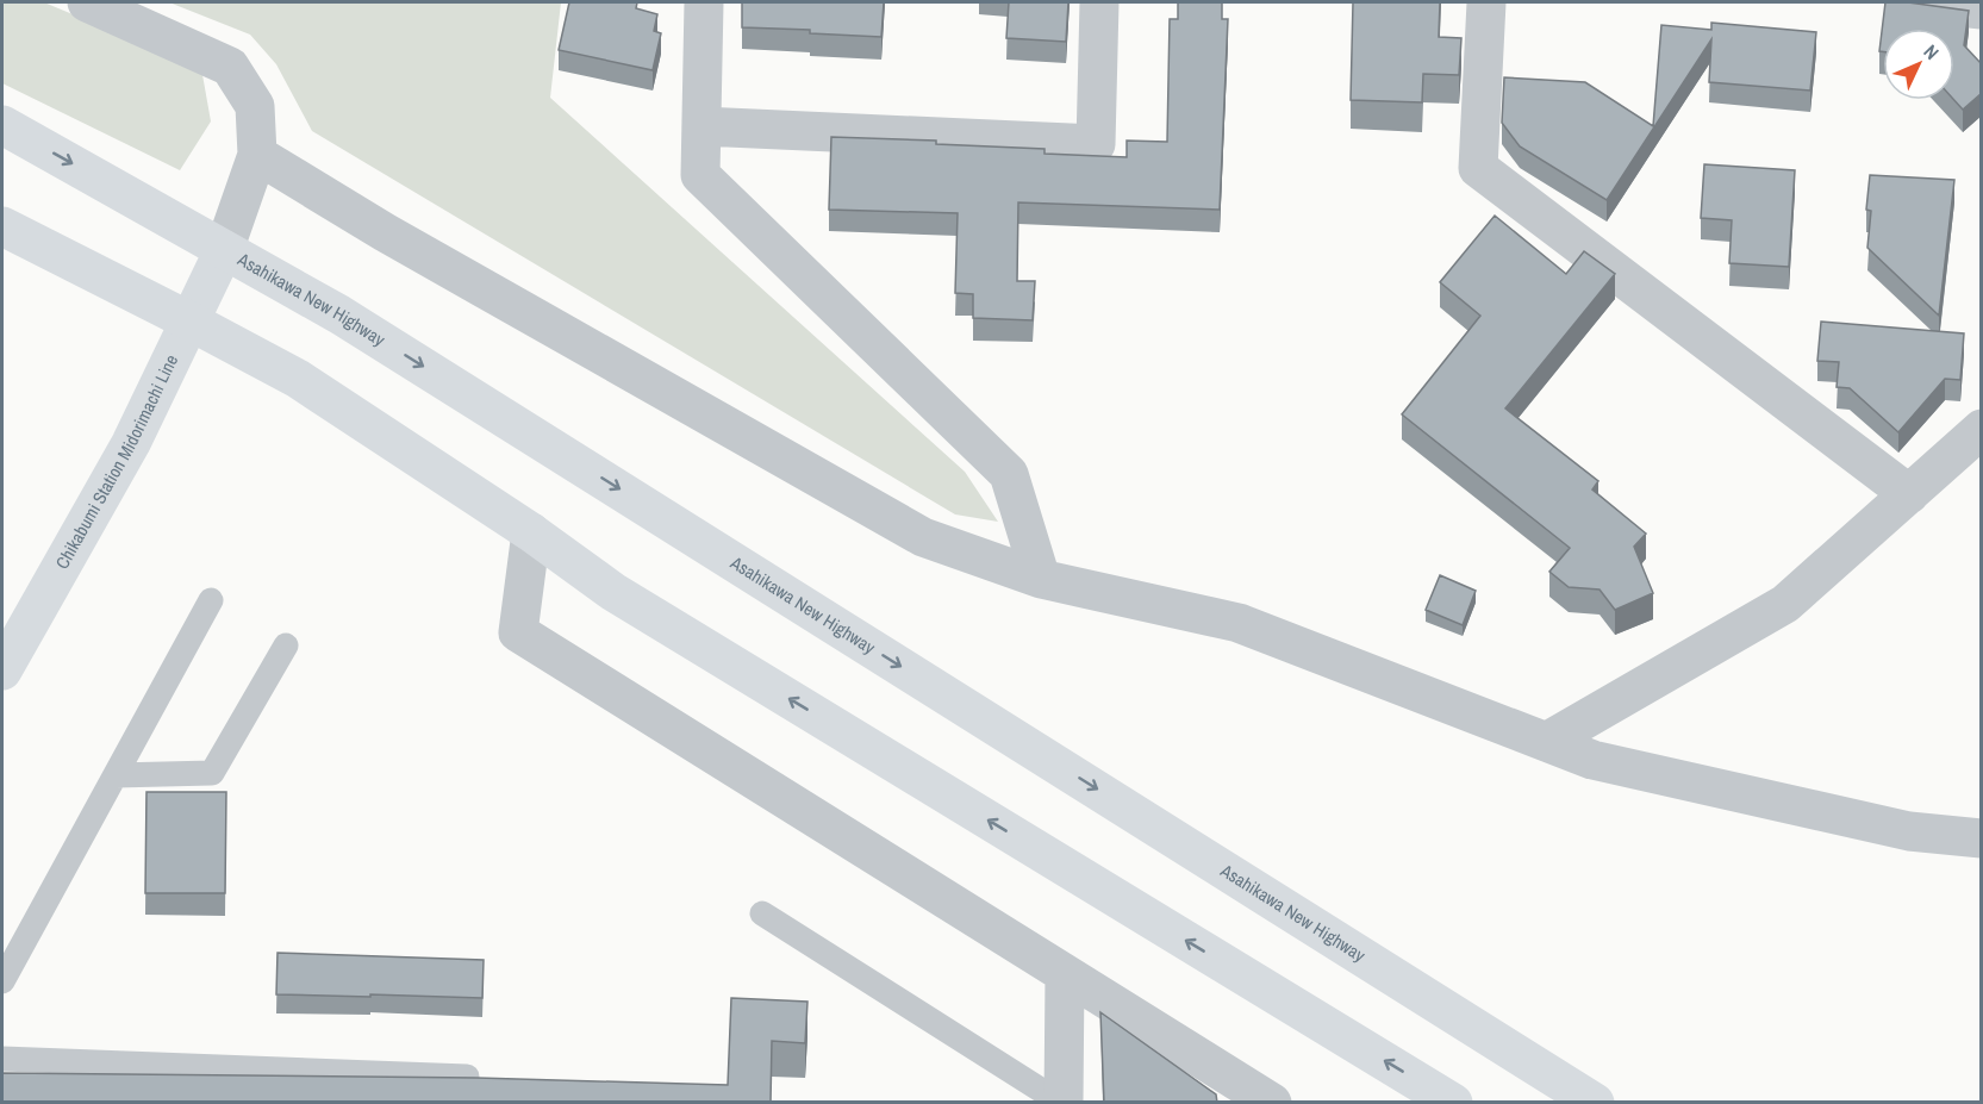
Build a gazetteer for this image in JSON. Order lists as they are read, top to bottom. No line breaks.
{"streets":{"main road":["Asahikawa New Highway","Chikabumi Station Midorimachi Line"]},"crossings":[["Asahikawa New Highway","Chikabumi Station Midorimachi Line"]],"north":"top right"}
